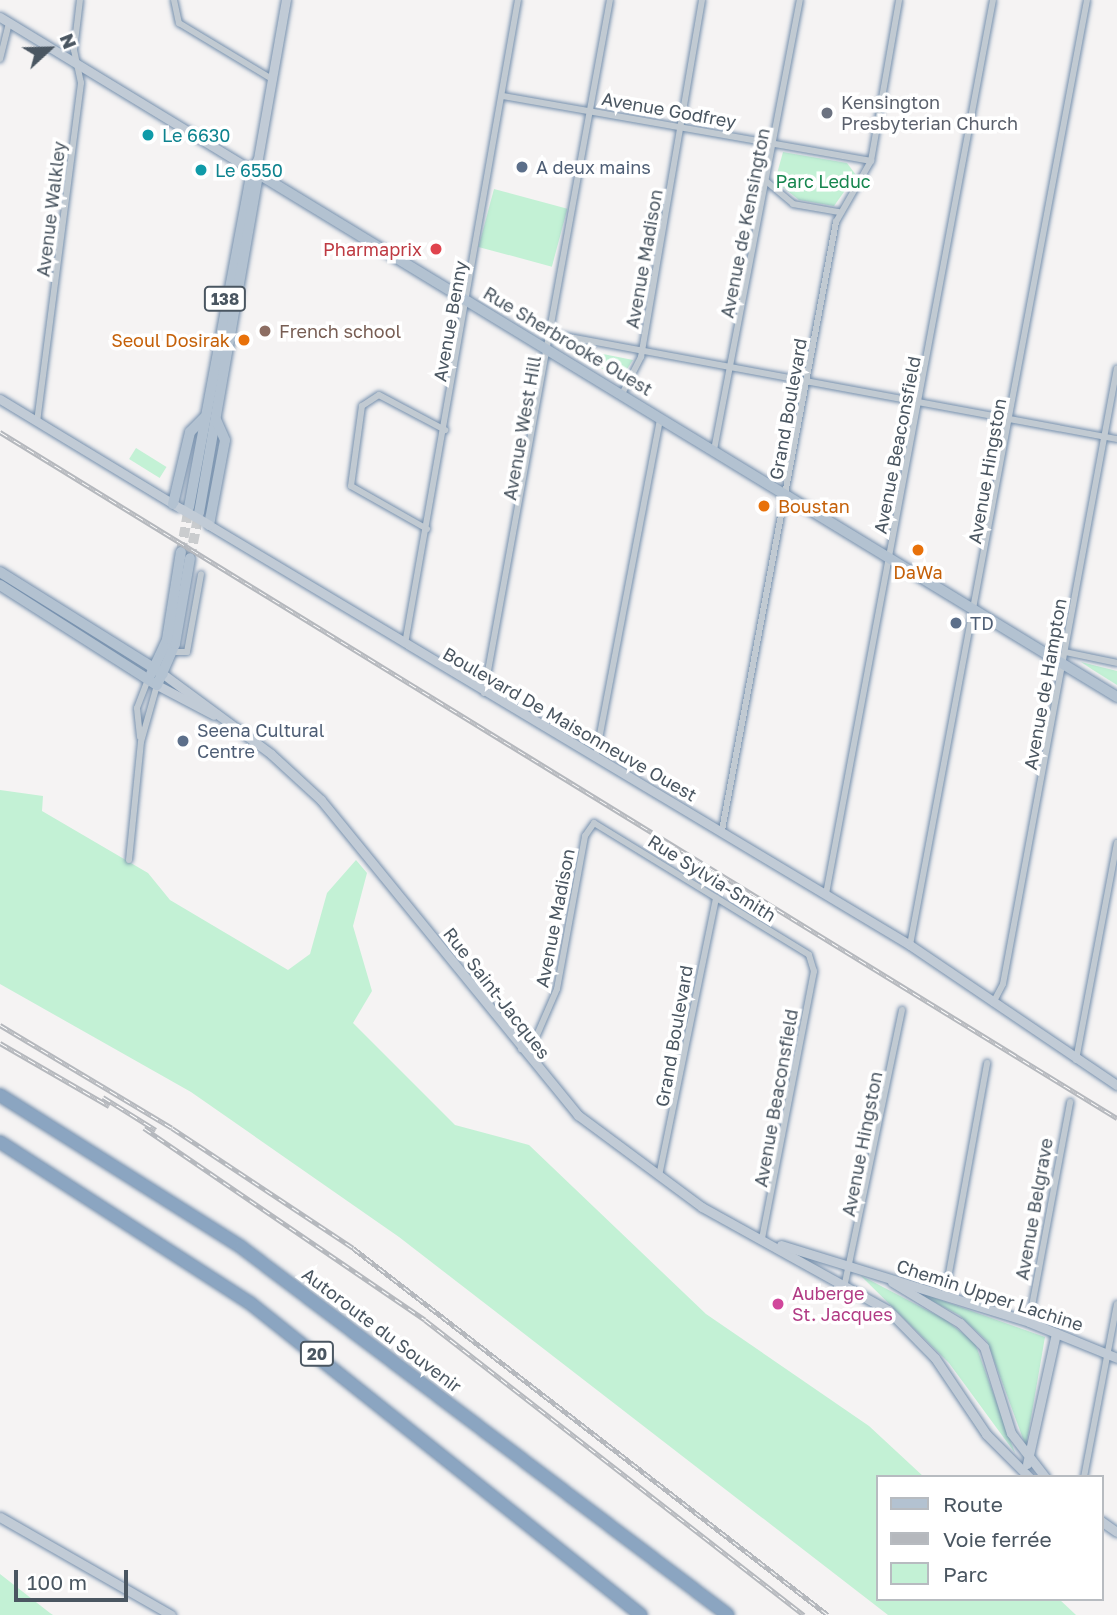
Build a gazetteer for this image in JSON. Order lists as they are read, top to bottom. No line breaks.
{"streets":{"highway":["Autoroute du Souvenir","20"],"main road":["138","Rue Sherbrooke Ouest","Boulevard De Maisonneuve Ouest","Rue Saint-Jacques","Chemin Upper Lachine"],"street":["Avenue Godfrey","Avenue Walkley","Avenue de Kensington","Avenue Madison","Avenue Benny","Grand Boulevard","Avenue West Hill","Avenue Beaconsfield","Avenue Hingston","Avenue de Hampton","Rue Sylvia-Smith","Avenue Belgrave"]},"crossings":[["Avenue Godfrey","Avenue de Kensington"],["Avenue Godfrey","Avenue Madison"],["Avenue Godfrey","Avenue Benny"],["Avenue Godfrey","Grand Boulevard"],["Avenue Godfrey","Avenue West Hill"],["Avenue Walkley","Rue Sherbrooke Ouest"],["Avenue Walkley","Boulevard De Maisonneuve Ouest"],["Avenue de Kensington","Rue Sherbrooke Ouest"],["Avenue Madison","Rue Sherbrooke Ouest"],["Avenue Madison","Rue Sylvia-Smith"],["Avenue Madison","Rue Saint-Jacques"],["138","Rue Sherbrooke Ouest"],["138","Boulevard De Maisonneuve Ouest"],["Avenue Benny","Rue Sherbrooke Ouest"],["Avenue Benny","Boulevard De Maisonneuve Ouest"],["Rue Sherbrooke Ouest","Grand Boulevard"],["Rue Sherbrooke Ouest","Avenue West Hill"],["Rue Sherbrooke Ouest","Avenue Beaconsfield"],["Rue Sherbrooke Ouest","Avenue Hingston"],["Rue Sherbrooke Ouest","Avenue de Hampton"],["Grand Boulevard","Boulevard De Maisonneuve Ouest"],["Grand Boulevard","Rue Sylvia-Smith"],["Grand Boulevard","Rue Saint-Jacques"],["Avenue West Hill","Boulevard De Maisonneuve Ouest"],["Avenue Beaconsfield","Boulevard De Maisonneuve Ouest"],["Avenue Beaconsfield","Rue Sylvia-Smith"],["Avenue Beaconsfield","Rue Saint-Jacques"],["Avenue Hingston","Boulevard De Maisonneuve Ouest"],["Avenue Hingston","Rue Saint-Jacques"],["Avenue Hingston","Chemin Upper Lachine"],["Avenue de Hampton","Boulevard De Maisonneuve Ouest"],["Rue Saint-Jacques","Chemin Upper Lachine"],["Avenue Belgrave","Chemin Upper Lachine"]],"parks":["Parc Leduc"],"places":["Kensington Presbyterian Church","Le 6630","A deux mains","Le 6550","Pharmaprix","French school","Seoul Dosirak","Boustan","DaWa","TD","Seena Cultural Centre","Auberge St. Jacques"],"legend":["Route","Voie ferrée","Parc"],"scale_bar":"100 m","north":"right"}
